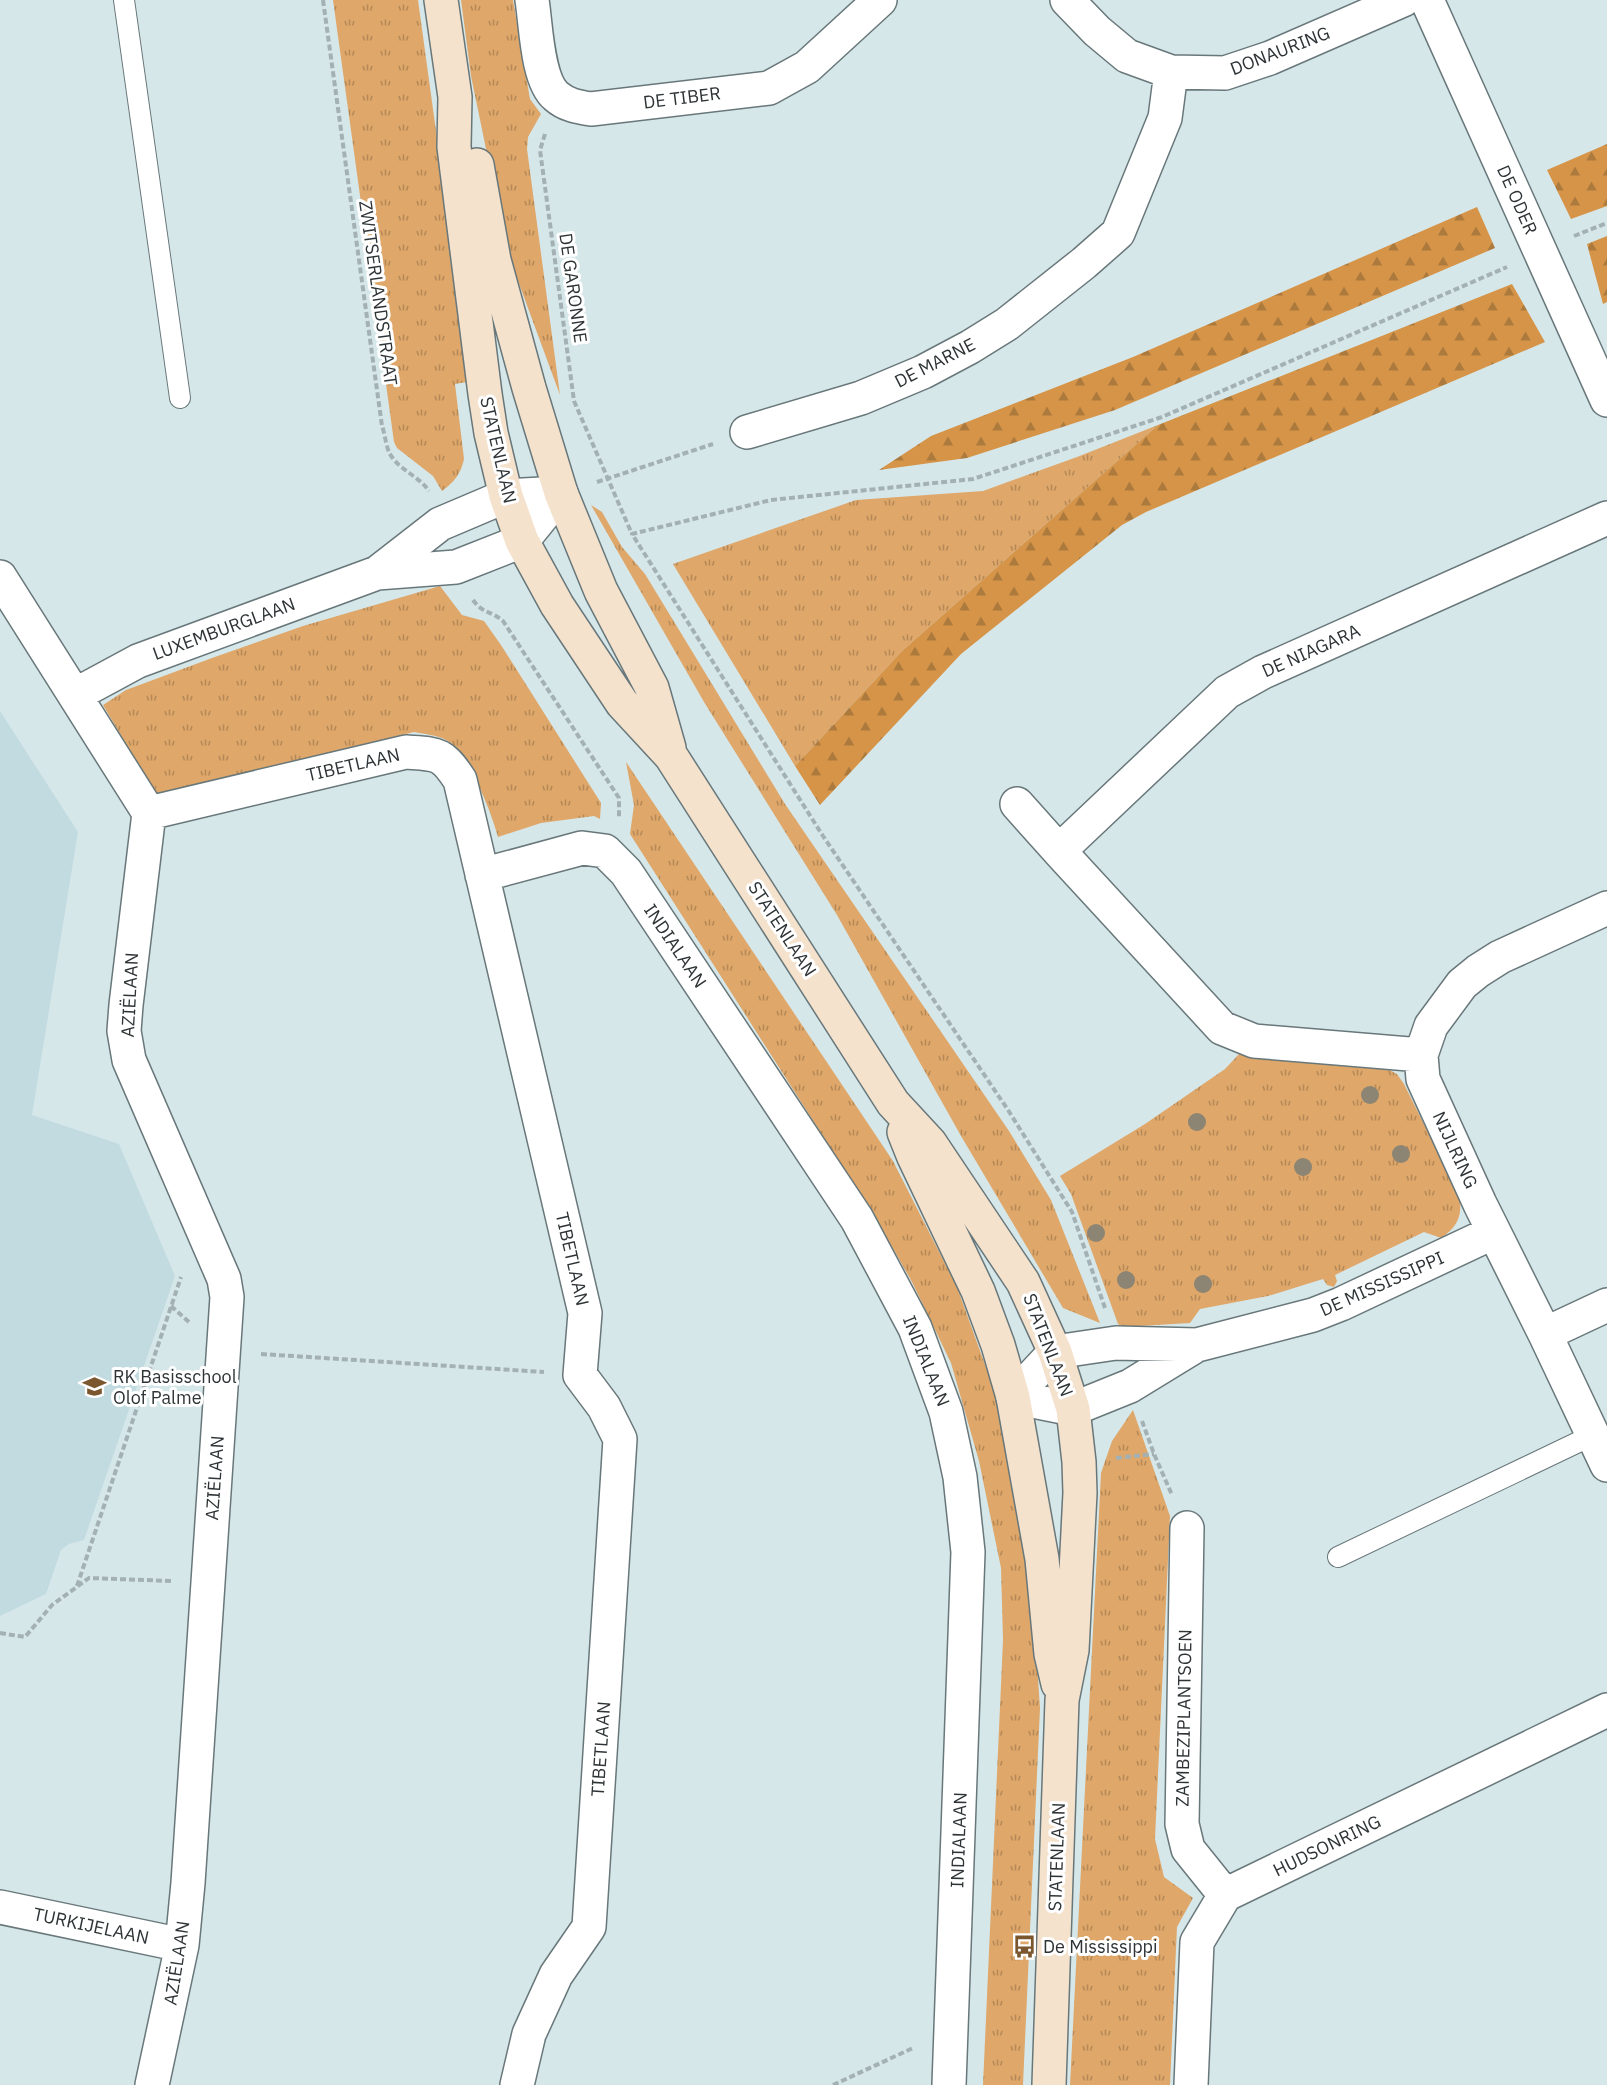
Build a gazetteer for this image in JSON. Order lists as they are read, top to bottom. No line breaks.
{"streets":{"main road":["STATENLAAN"],"street":["DONAURING","DE TIBER","DE ODER","DE MARNE","LUXEMBURGLAAN","DE NIAGARA","TIBETLAAN","INDIALAAN","AZIËLAAN","NIJLRING","DE MISSISSIPPI","ZAMBEZIPLANTSOEN","HUDSONRING","TURKIJELAAN"],"path":["DE GARONNE","ZWITSERLANDSTRAAT"]},"crossings":[["DONAURING","DE MARNE"],["DE TIBER","DE GARONNE"],["DE GARONNE","DE MISSISSIPPI"],["ZWITSERLANDSTRAAT","LUXEMBURGLAAN"],["STATENLAAN","LUXEMBURGLAAN"],["STATENLAAN","DE MISSISSIPPI"],["TIBETLAAN","AZIËLAAN"],["AZIËLAAN","TURKIJELAAN"],["NIJLRING","DE MISSISSIPPI"],["ZAMBEZIPLANTSOEN","HUDSONRING"]],"places":{"school or university":["RK Basisschool Olof Palme"],"bus stop":["De Mississippi"]}}
